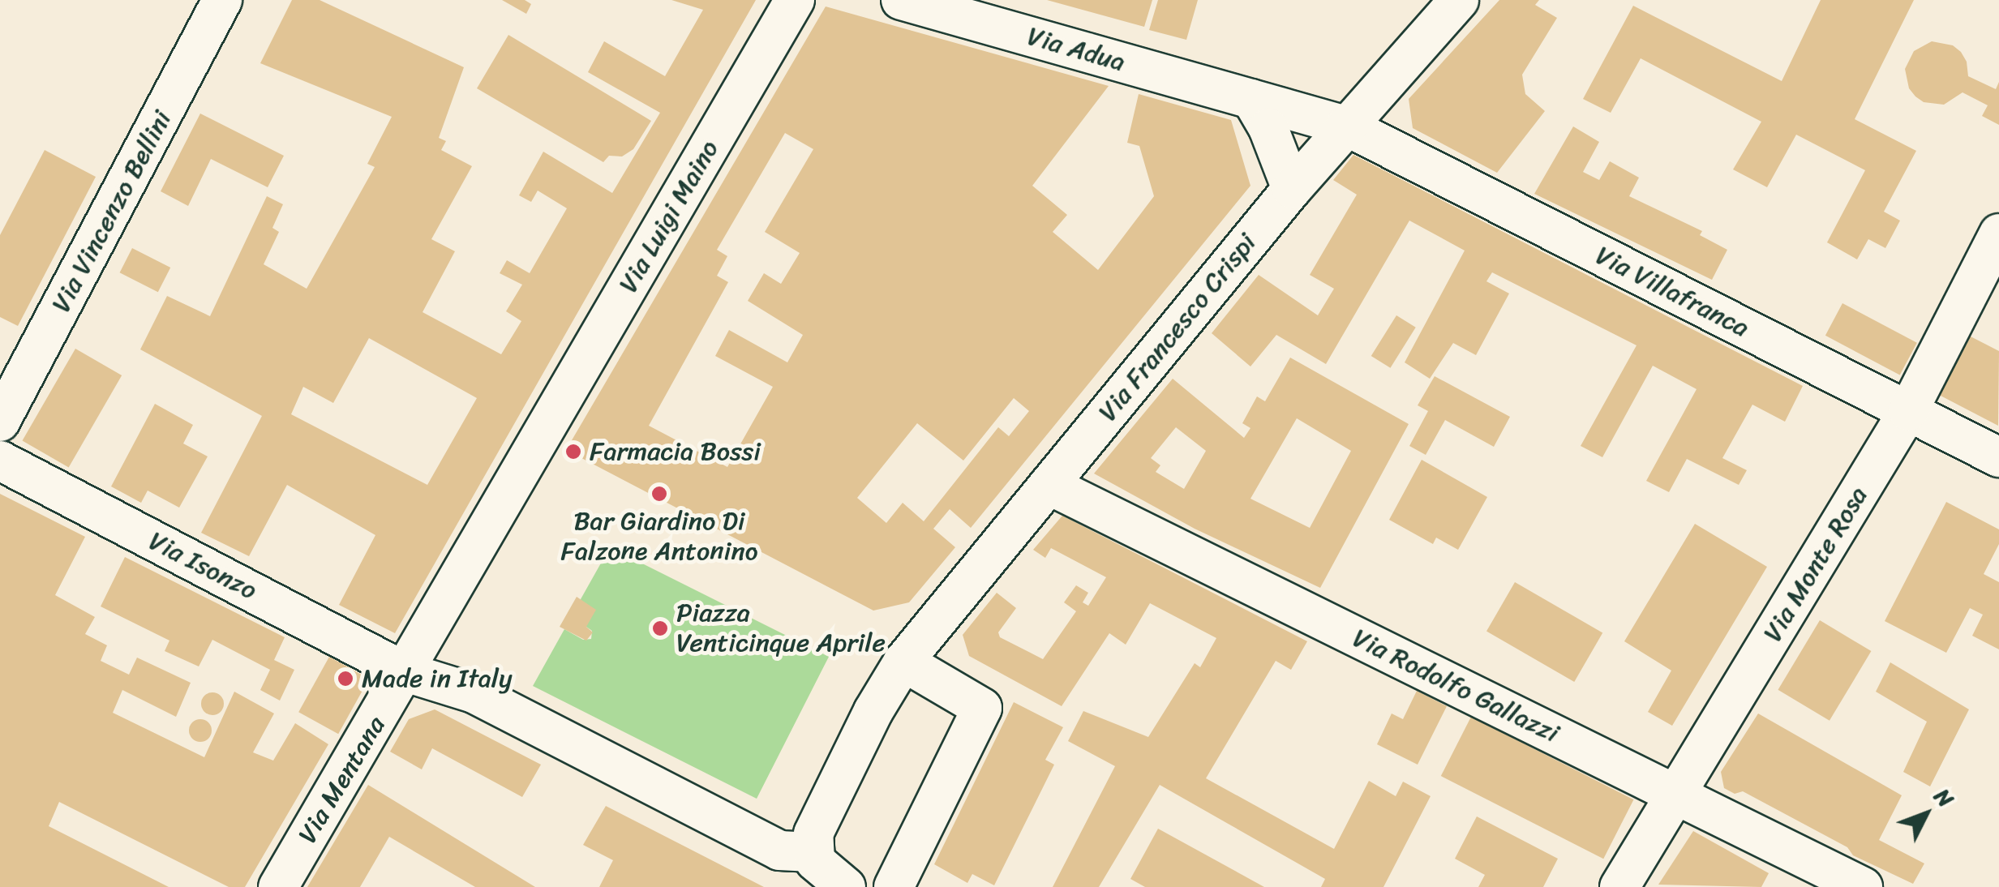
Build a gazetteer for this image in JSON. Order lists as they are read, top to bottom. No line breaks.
{"streets":{"street":["Via Adua","Via Vincenzo Bellini","Via Luigi Maino","Via Villafranca","Via Francesco Crispi","Via Monte Rosa","Via Isonzo","Via Rodolfo Gallazzi","Via Mentana"]},"crossings":[["Via Adua","Via Villafranca"],["Via Adua","Via Francesco Crispi"],["Via Luigi Maino","Via Isonzo"],["Via Luigi Maino","Via Mentana"],["Via Villafranca","Via Francesco Crispi"],["Via Villafranca","Via Monte Rosa"],["Via Francesco Crispi","Via Rodolfo Gallazzi"],["Via Monte Rosa","Via Rodolfo Gallazzi"],["Via Isonzo","Via Mentana"]],"places":["Farmacia Bossi","Bar Giardino Di Falzone Antonino","Piazza Venticinque Aprile","Made in Italy"],"north":"top right"}
